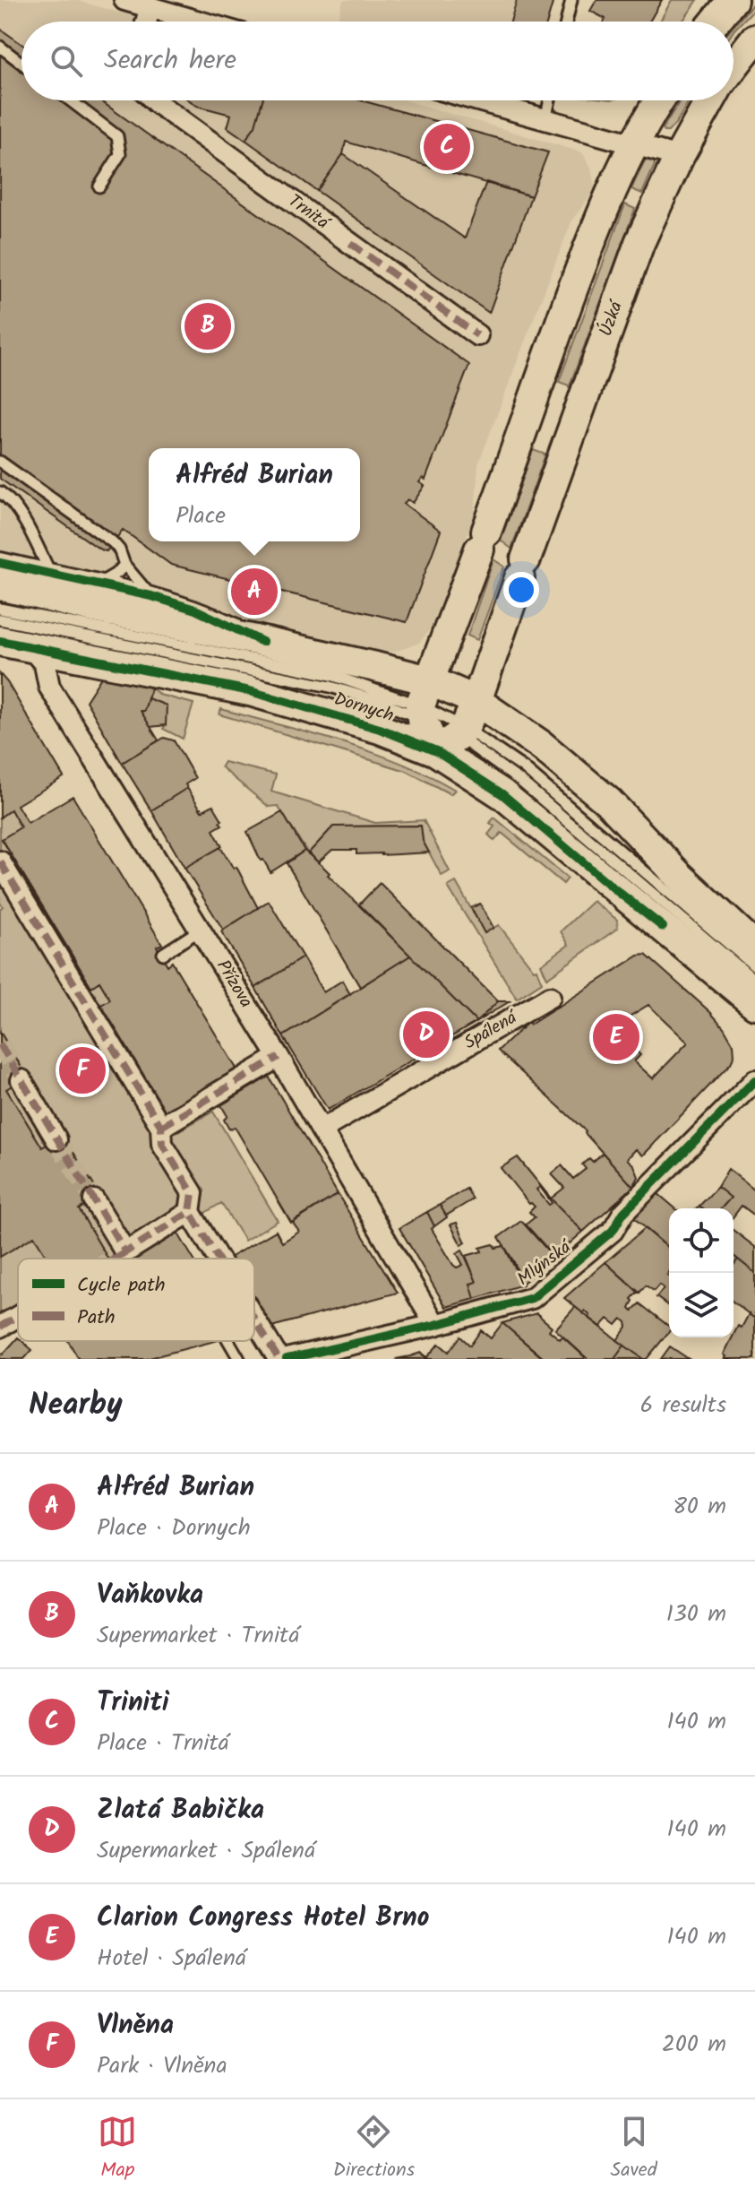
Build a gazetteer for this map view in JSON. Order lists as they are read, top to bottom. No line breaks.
{"streets":{"main road":["Úzká","Dornych"],"street":["Trnitá","Přízova","Spálená","Mlýnská"]},"crossings":[["Úzká","Dornych"],["Dornych","Přízova"],["Přízova","Spálená"],["Přízova","Mlýnská"]],"legend":["Cycle path","Path"],"page":{"search":"Search here","pins":["C","B","A","D","E","F"],"popup":["Alfréd Burian","Place"],"heading":["Nearby","6 results"],"list":[{"mark":"A","name":"Alfréd Burian","note":"Place · Dornych","value":"80 m"},{"mark":"B","name":"Vaňkovka","note":"Supermarket · Trnitá","value":"130 m"},{"mark":"C","name":"Triniti","note":"Place · Trnitá","value":"140 m"},{"mark":"D","name":"Zlatá Babička","note":"Supermarket · Spálená","value":"140 m"},{"mark":"E","name":"Clarion Congress Hotel Brno","note":"Hotel · Spálená","value":"140 m"},{"mark":"F","name":"Vlněna","note":"Park · Vlněna","value":"200 m"}],"nav":["Map","Directions","Saved"]}}
